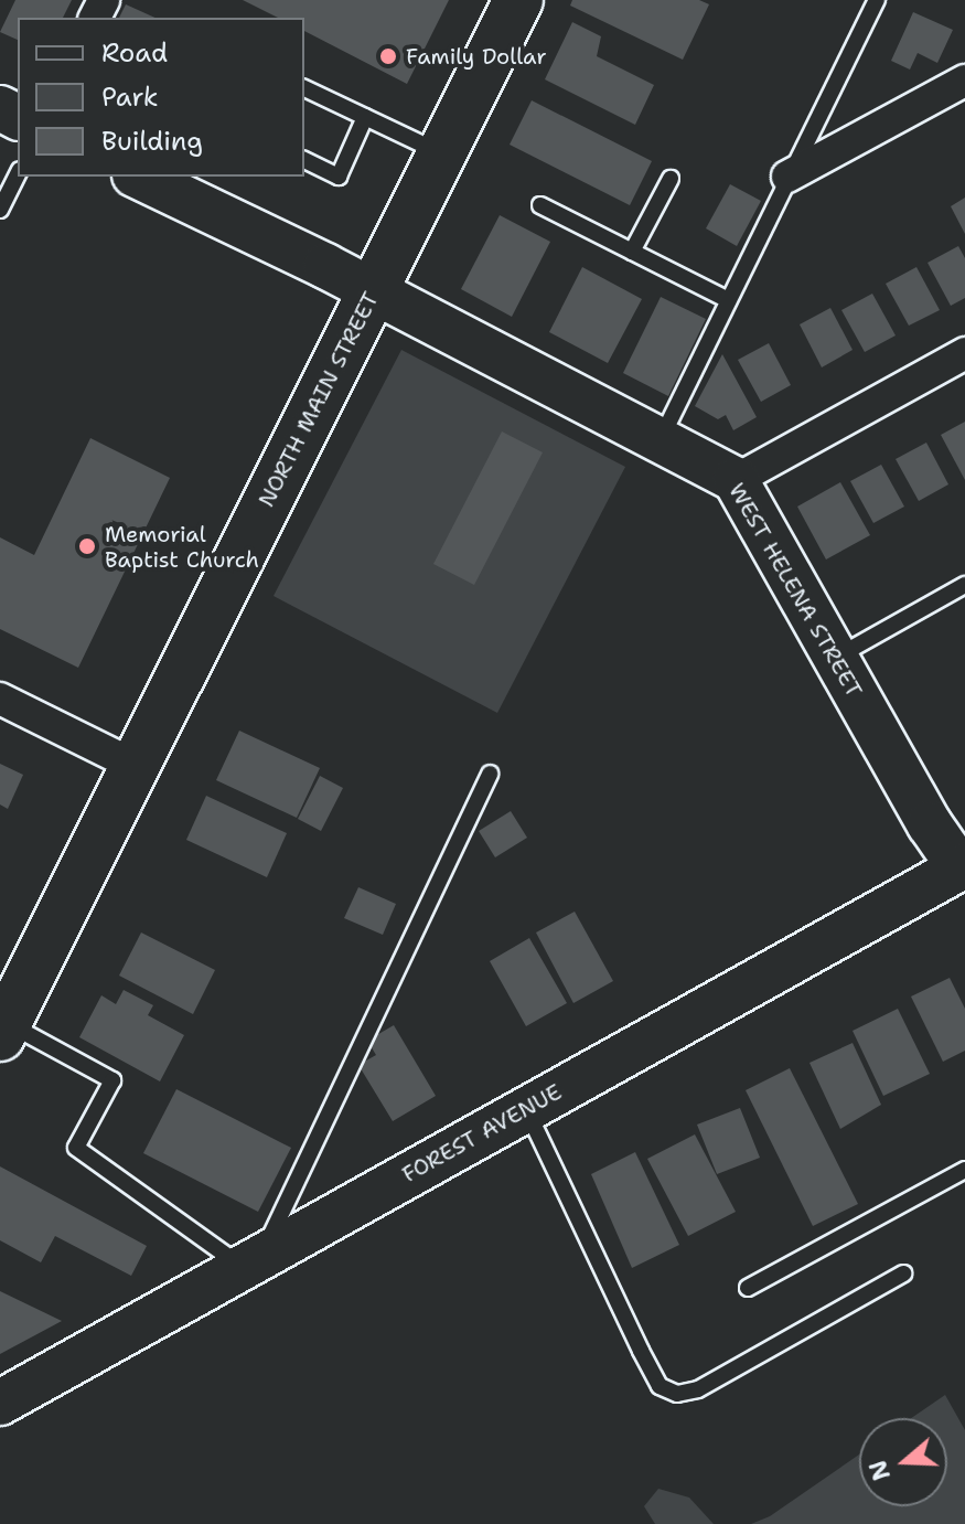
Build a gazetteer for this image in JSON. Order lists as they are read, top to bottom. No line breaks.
{"streets":{"main road":["NORTH MAIN STREET"],"street":["WEST HELENA STREET","FOREST AVENUE"]},"crossings":[["NORTH MAIN STREET","WEST HELENA STREET"],["WEST HELENA STREET","FOREST AVENUE"]],"places":["Family Dollar","Memorial Baptist Church"],"legend":["Road","Park","Building"],"north":"left"}
